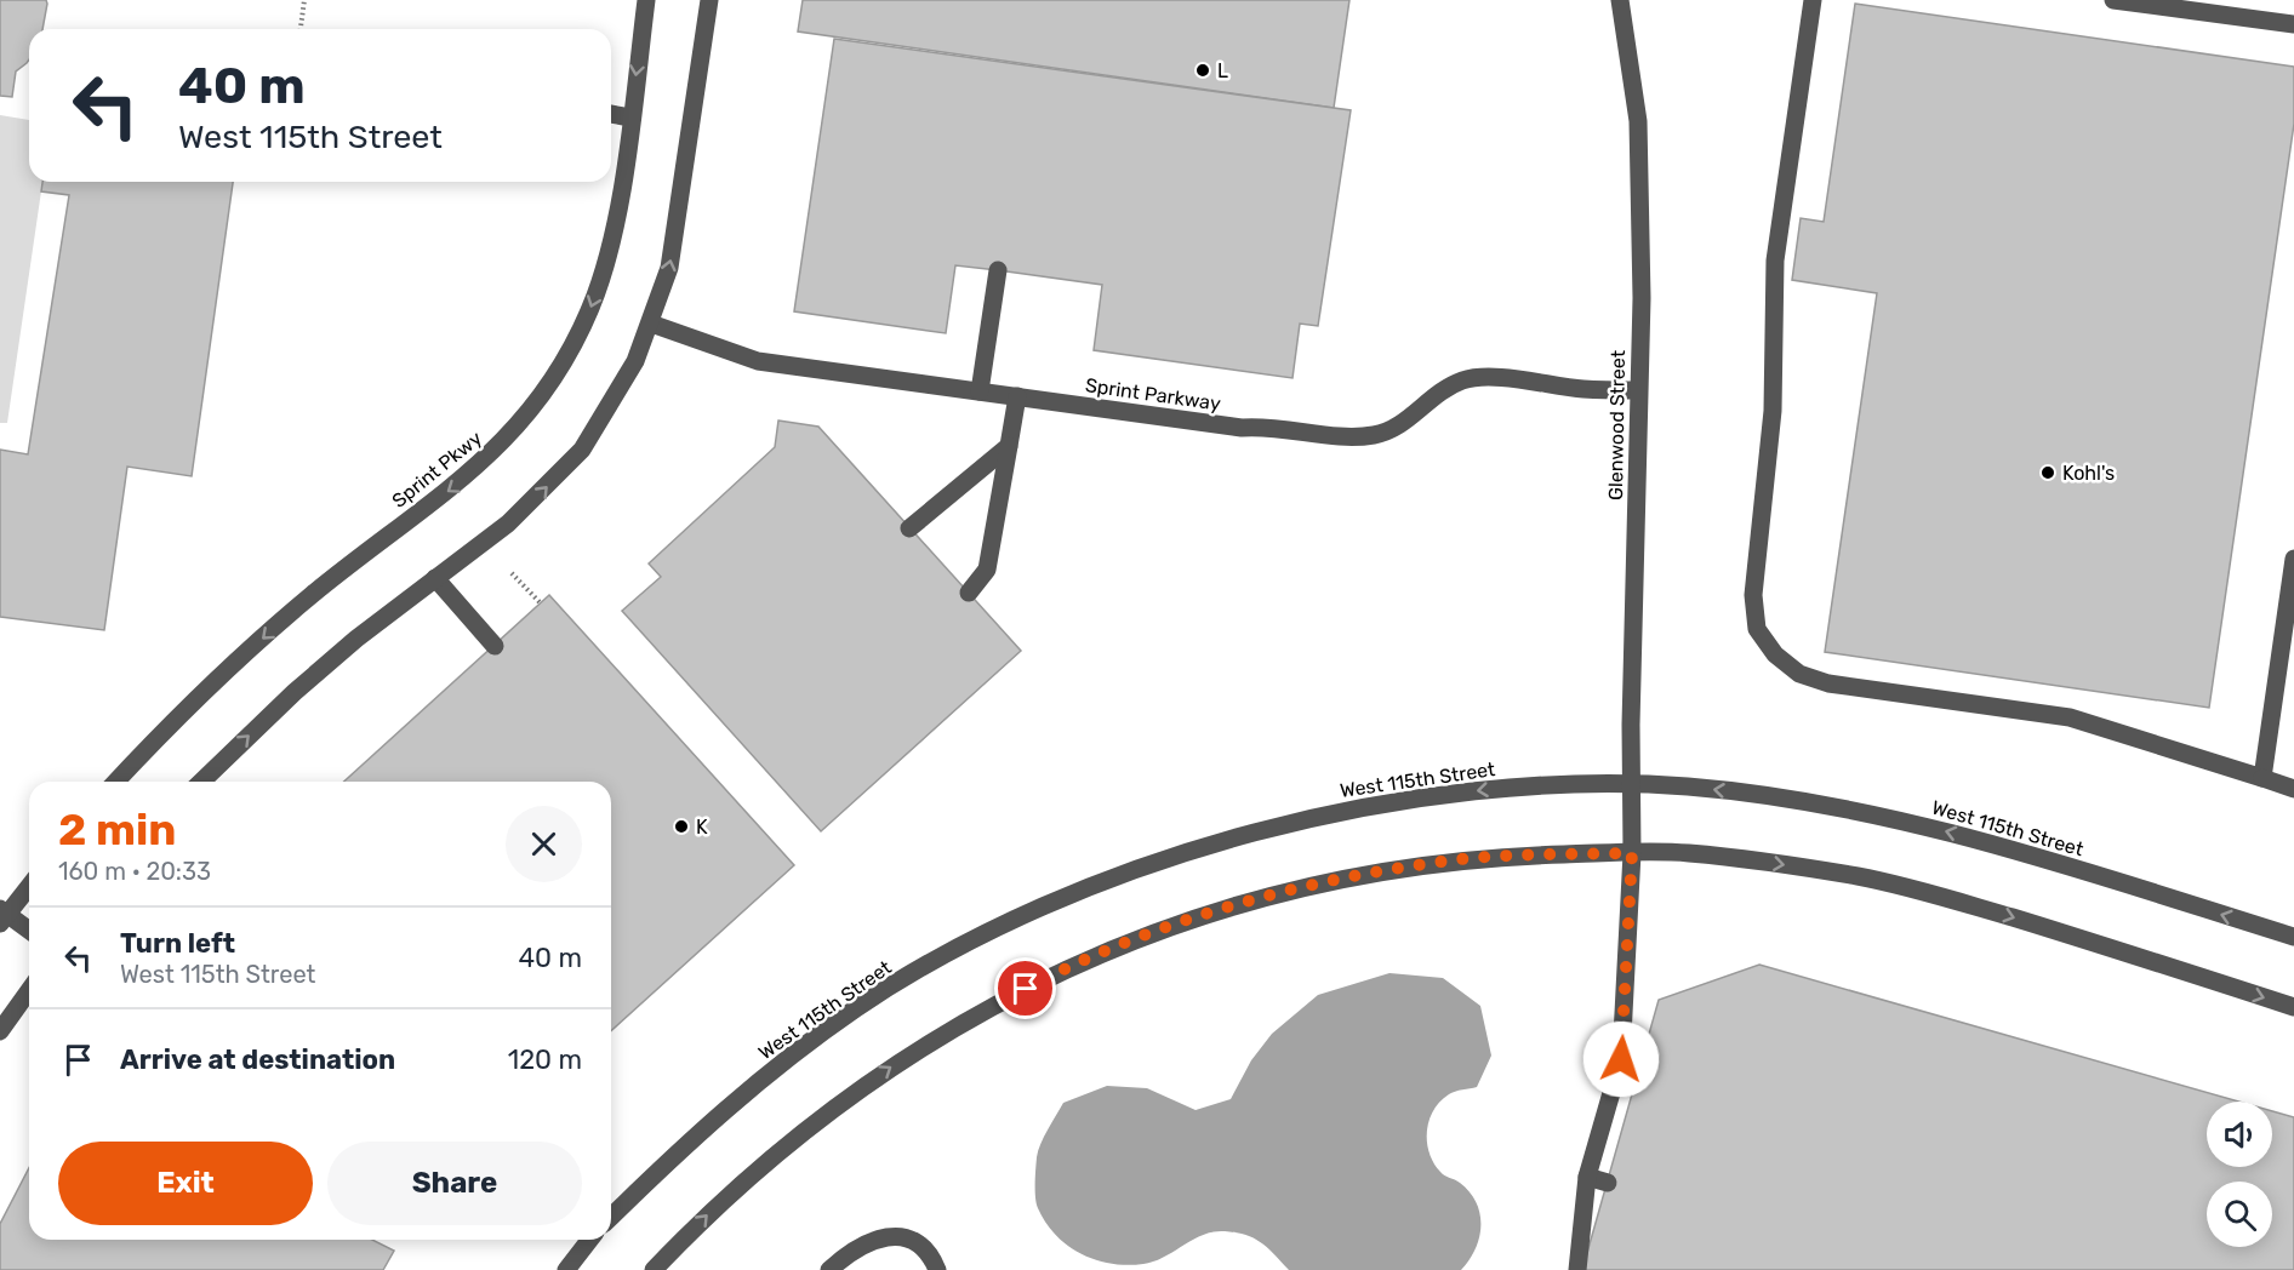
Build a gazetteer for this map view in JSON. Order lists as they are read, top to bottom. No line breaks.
{"streets":{"street":["Sprint Parkway","Glenwood Street","Sprint Pkwy","West 115th Street"]},"crossings":[["Sprint Parkway","Glenwood Street"],["Glenwood Street","West 115th Street"]],"places":["L","Kohl's","K"],"page":{"turn":["40 m","West 115th Street"],"heading":["2 min","160 m · 20:33"],"list":[{"name":"Turn left","note":"West 115th Street","value":"40 m"},{"name":"Arrive at destination","value":"120 m"}],"buttons":["Exit","Share"]}}
